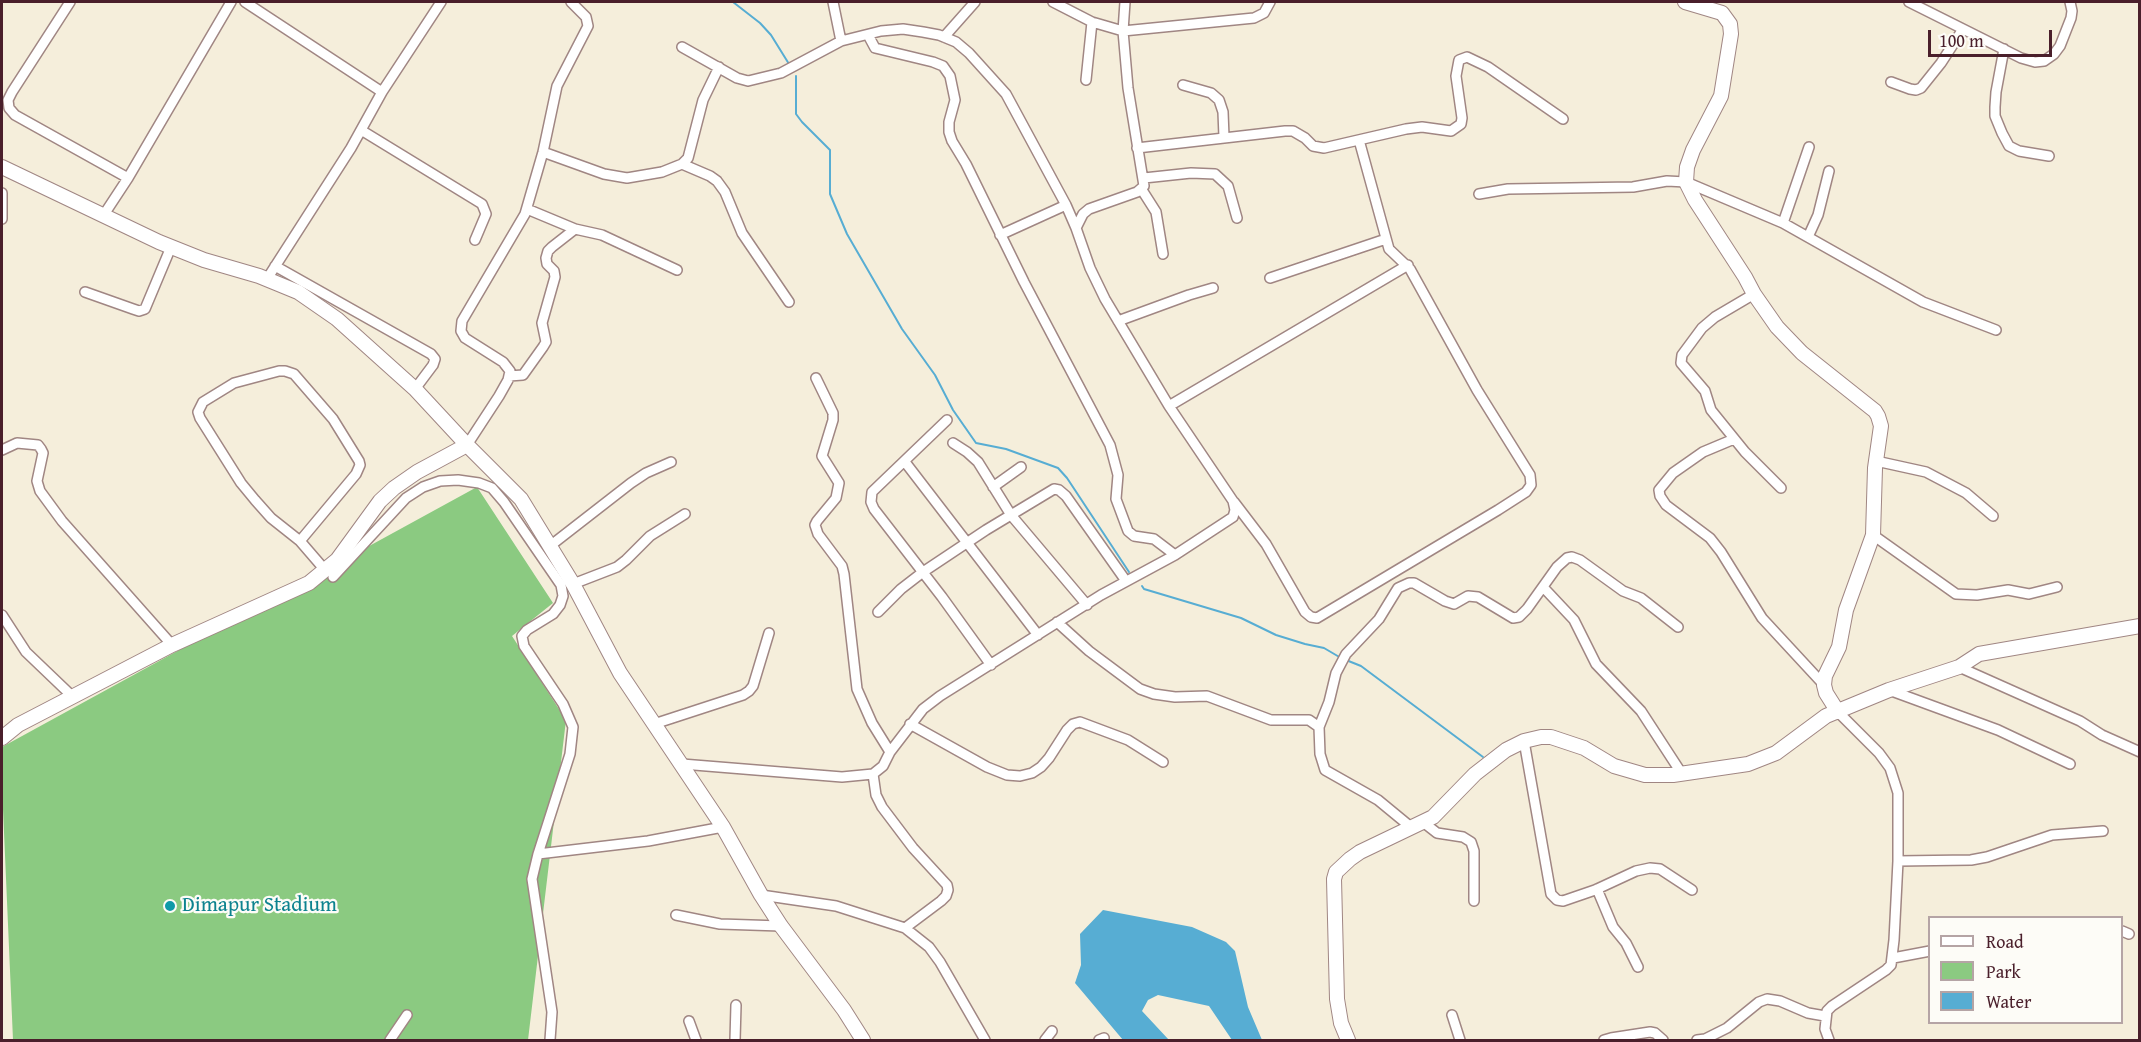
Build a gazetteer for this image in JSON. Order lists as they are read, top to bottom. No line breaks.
{"places":["Dimapur Stadium"],"legend":["Road","Park","Water"],"scale_bar":"100 m"}
